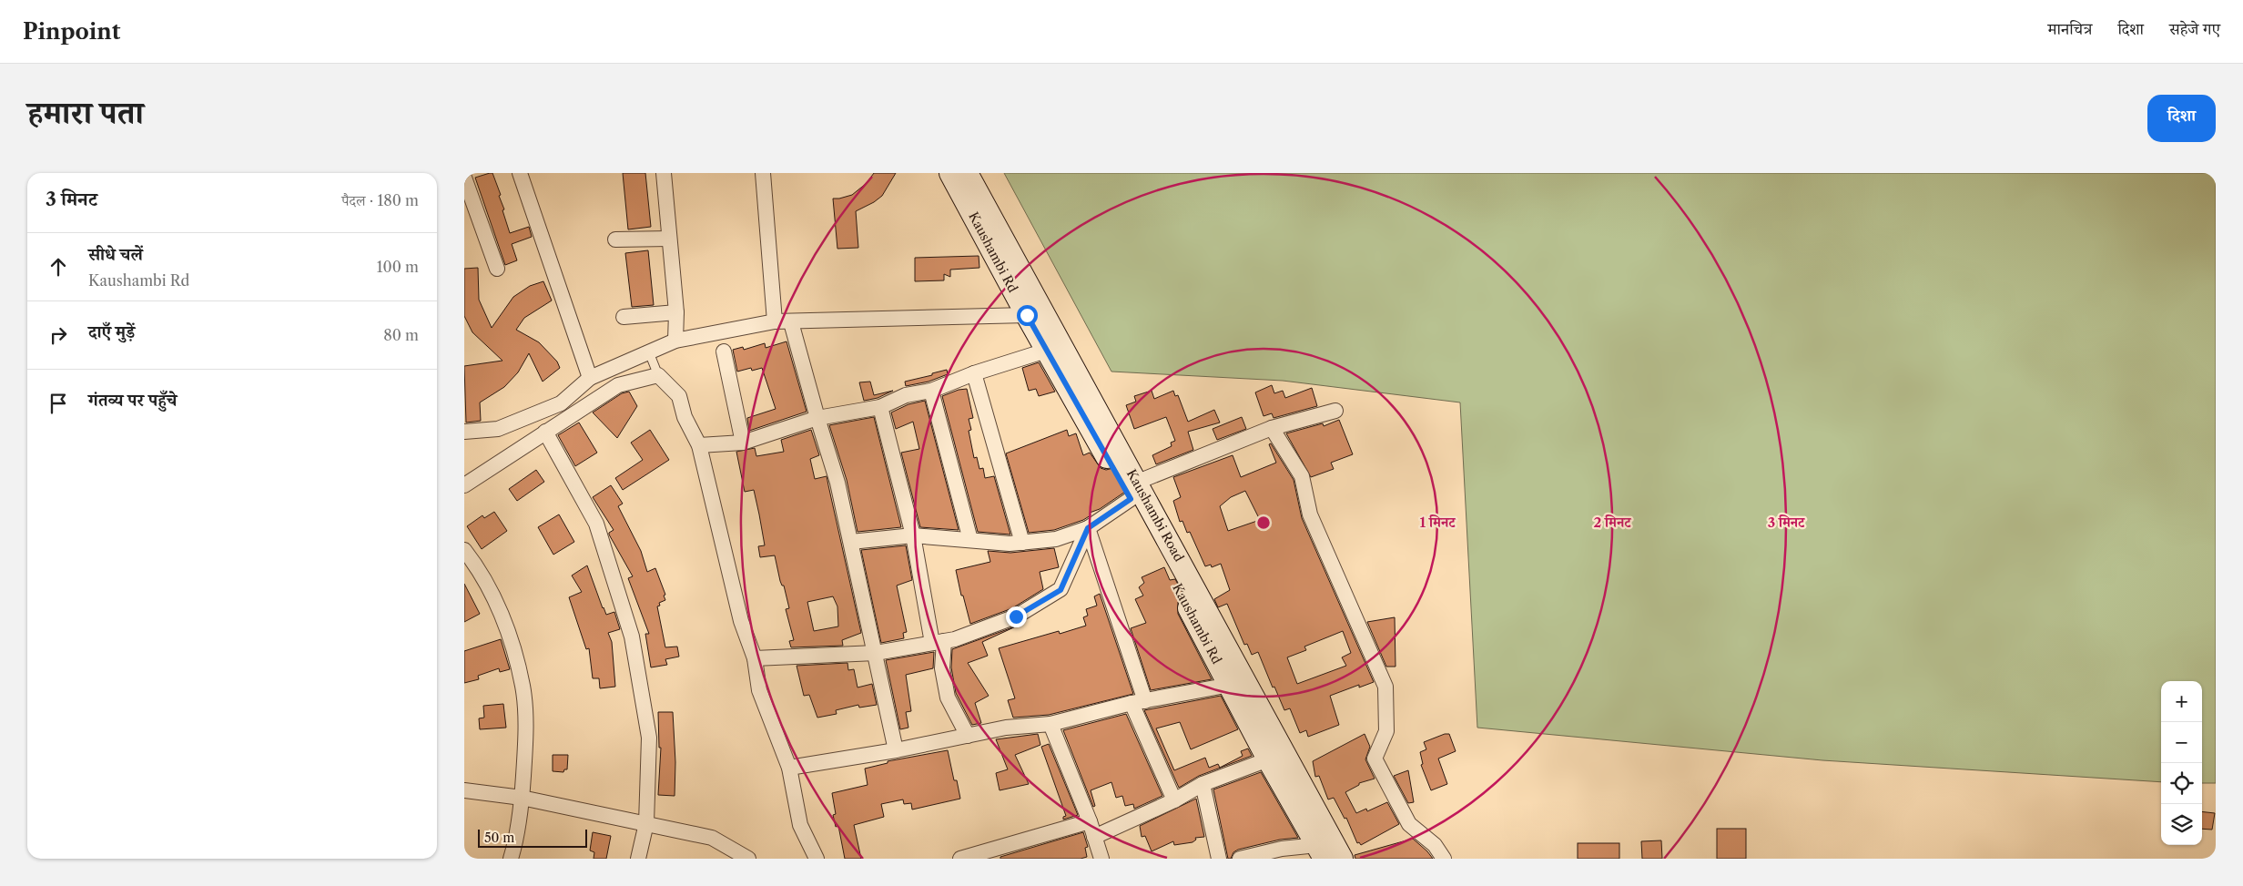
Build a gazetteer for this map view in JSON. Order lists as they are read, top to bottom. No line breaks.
{"streets":{"main road":["Kaushambi Rd","Kaushambi Road"]},"crossings":[["Kaushambi Rd","Kaushambi Road"]],"scale_bar":"50 m","page":{"header":"Pinpoint","nav":["मानचित्र","दिशा","सहेजे गए"],"title":"हमारा पता","buttons":"दिशा","heading":["3 मिनट","पैदल · 180 m"],"list":[["सीधे चलें","Kaushambi Rd","100 m"],["दाएँ मुड़ें","80 m"],"गंतव्य पर पहुँचे"],"map_buttons":["+","−"],"scale":"50 m"},"rings":["1 मिनट","2 मिनट","3 मिनट"]}
